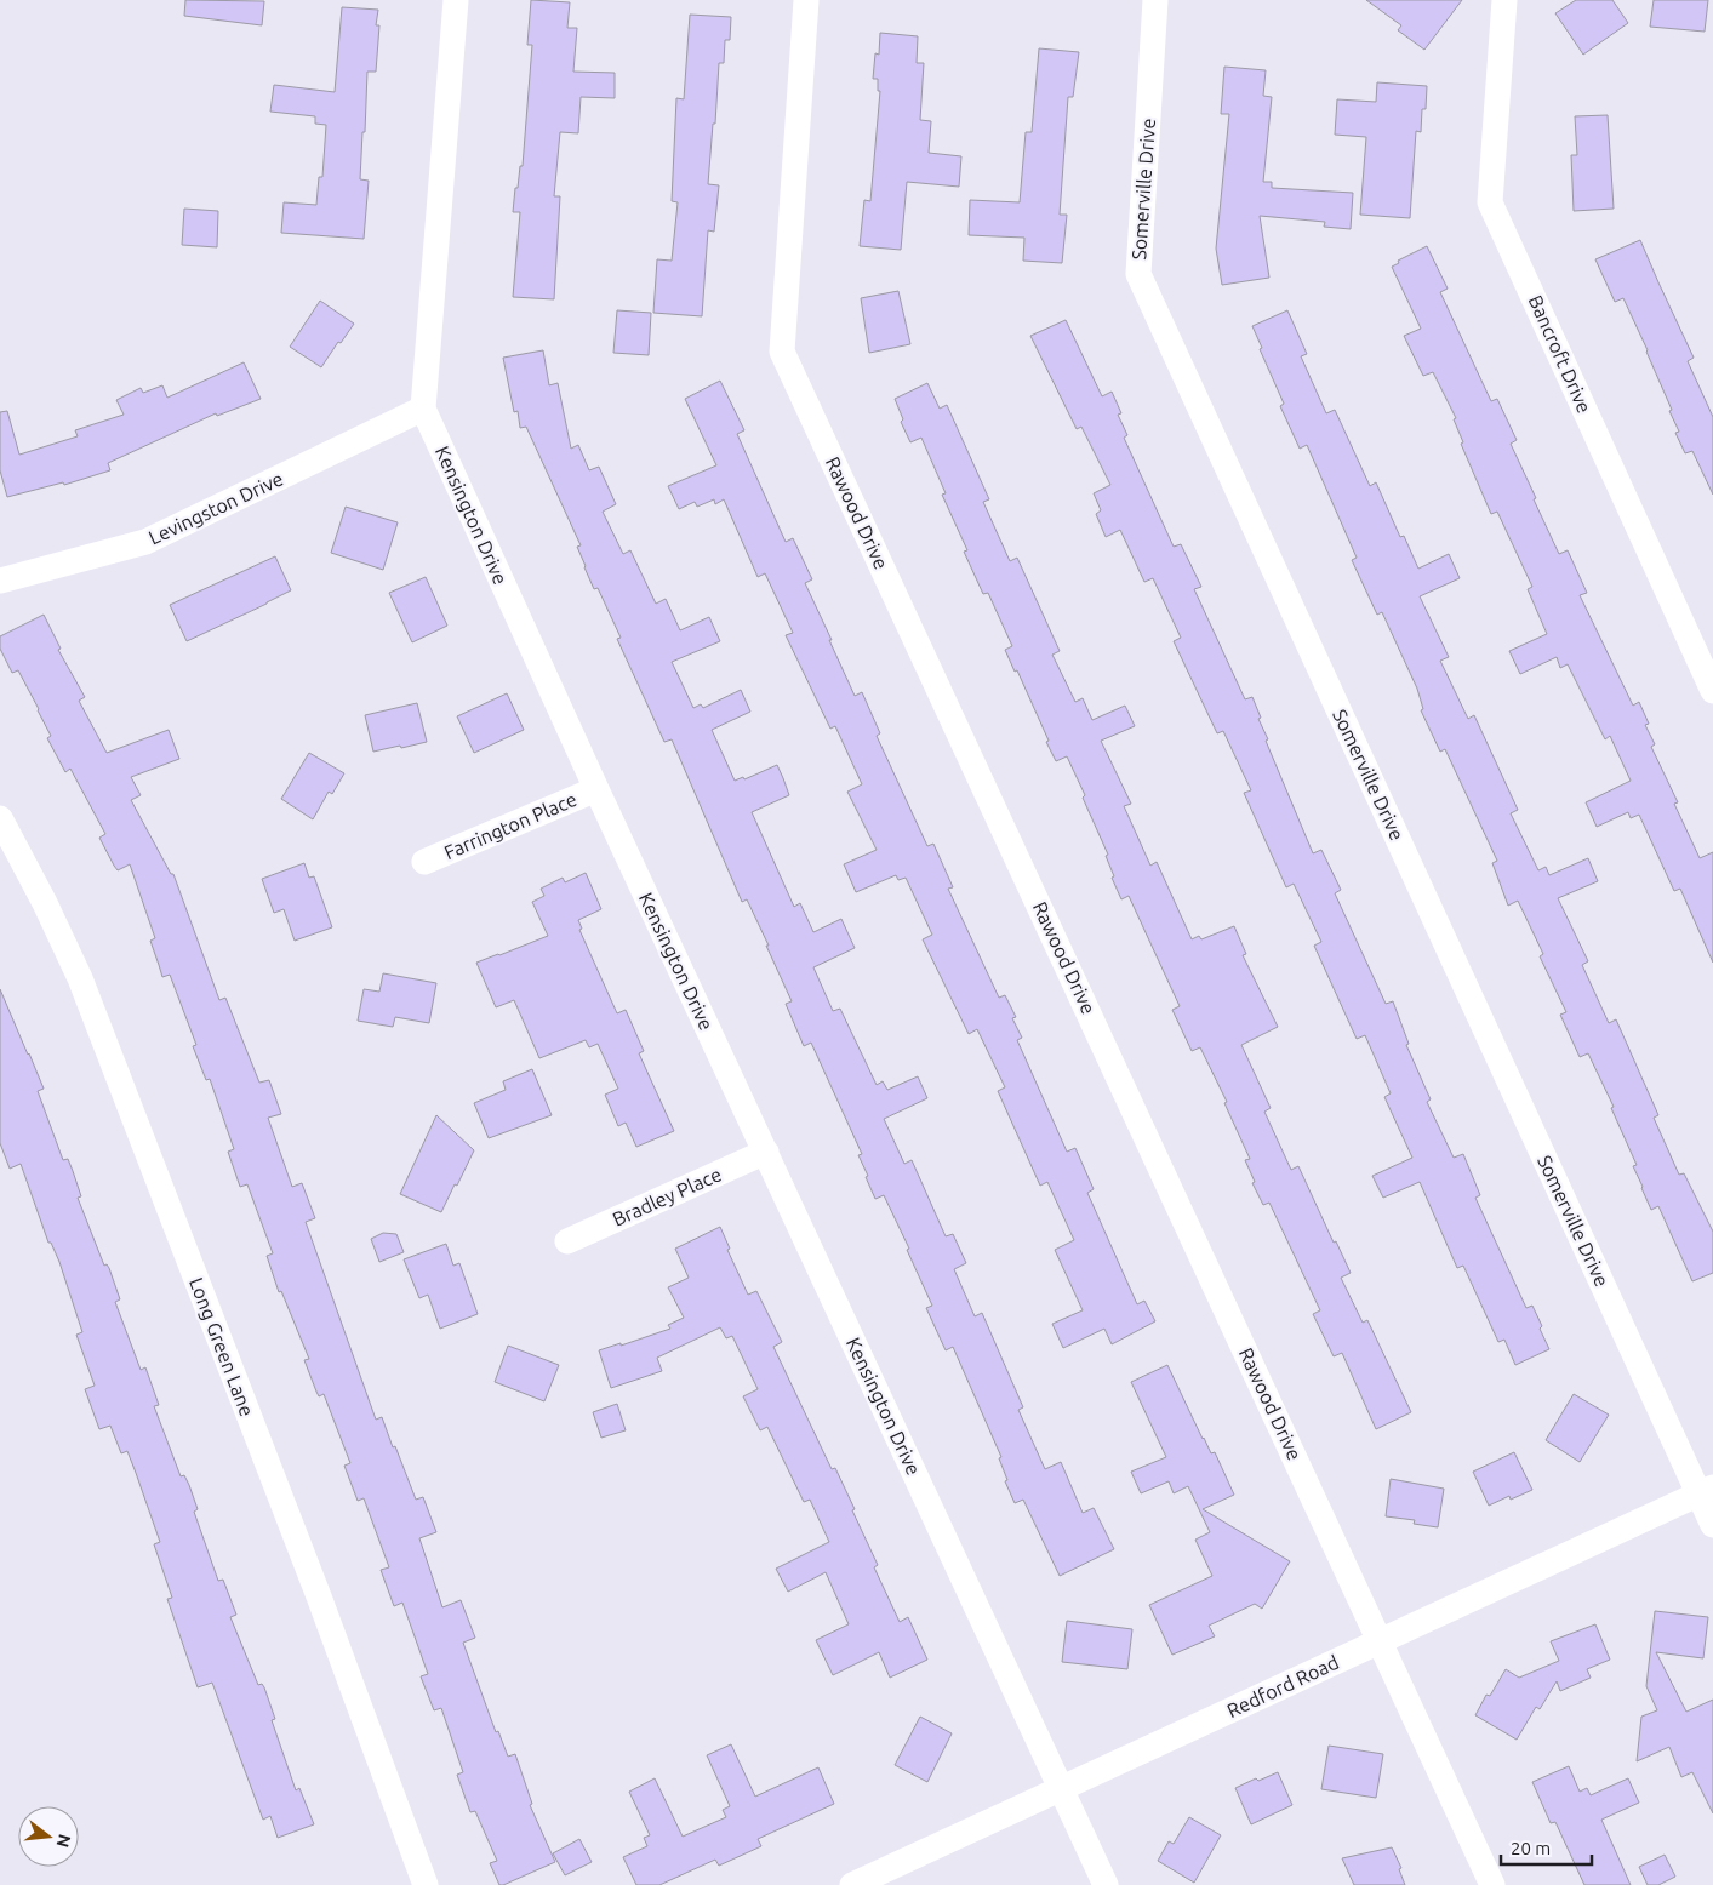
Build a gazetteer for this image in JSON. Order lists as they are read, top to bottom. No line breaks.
{"streets":{"street":["Somerville Drive","Bancroft Drive","Levingston Drive","Rawood Drive","Kensington Drive","Farrington Place","Bradley Place","Long Green Lane","Redford Road"]},"crossings":[["Somerville Drive","Redford Road"],["Levingston Drive","Kensington Drive"],["Rawood Drive","Redford Road"],["Kensington Drive","Farrington Place"],["Kensington Drive","Bradley Place"],["Kensington Drive","Redford Road"]],"scale_bar":"20 m","north":"right"}
